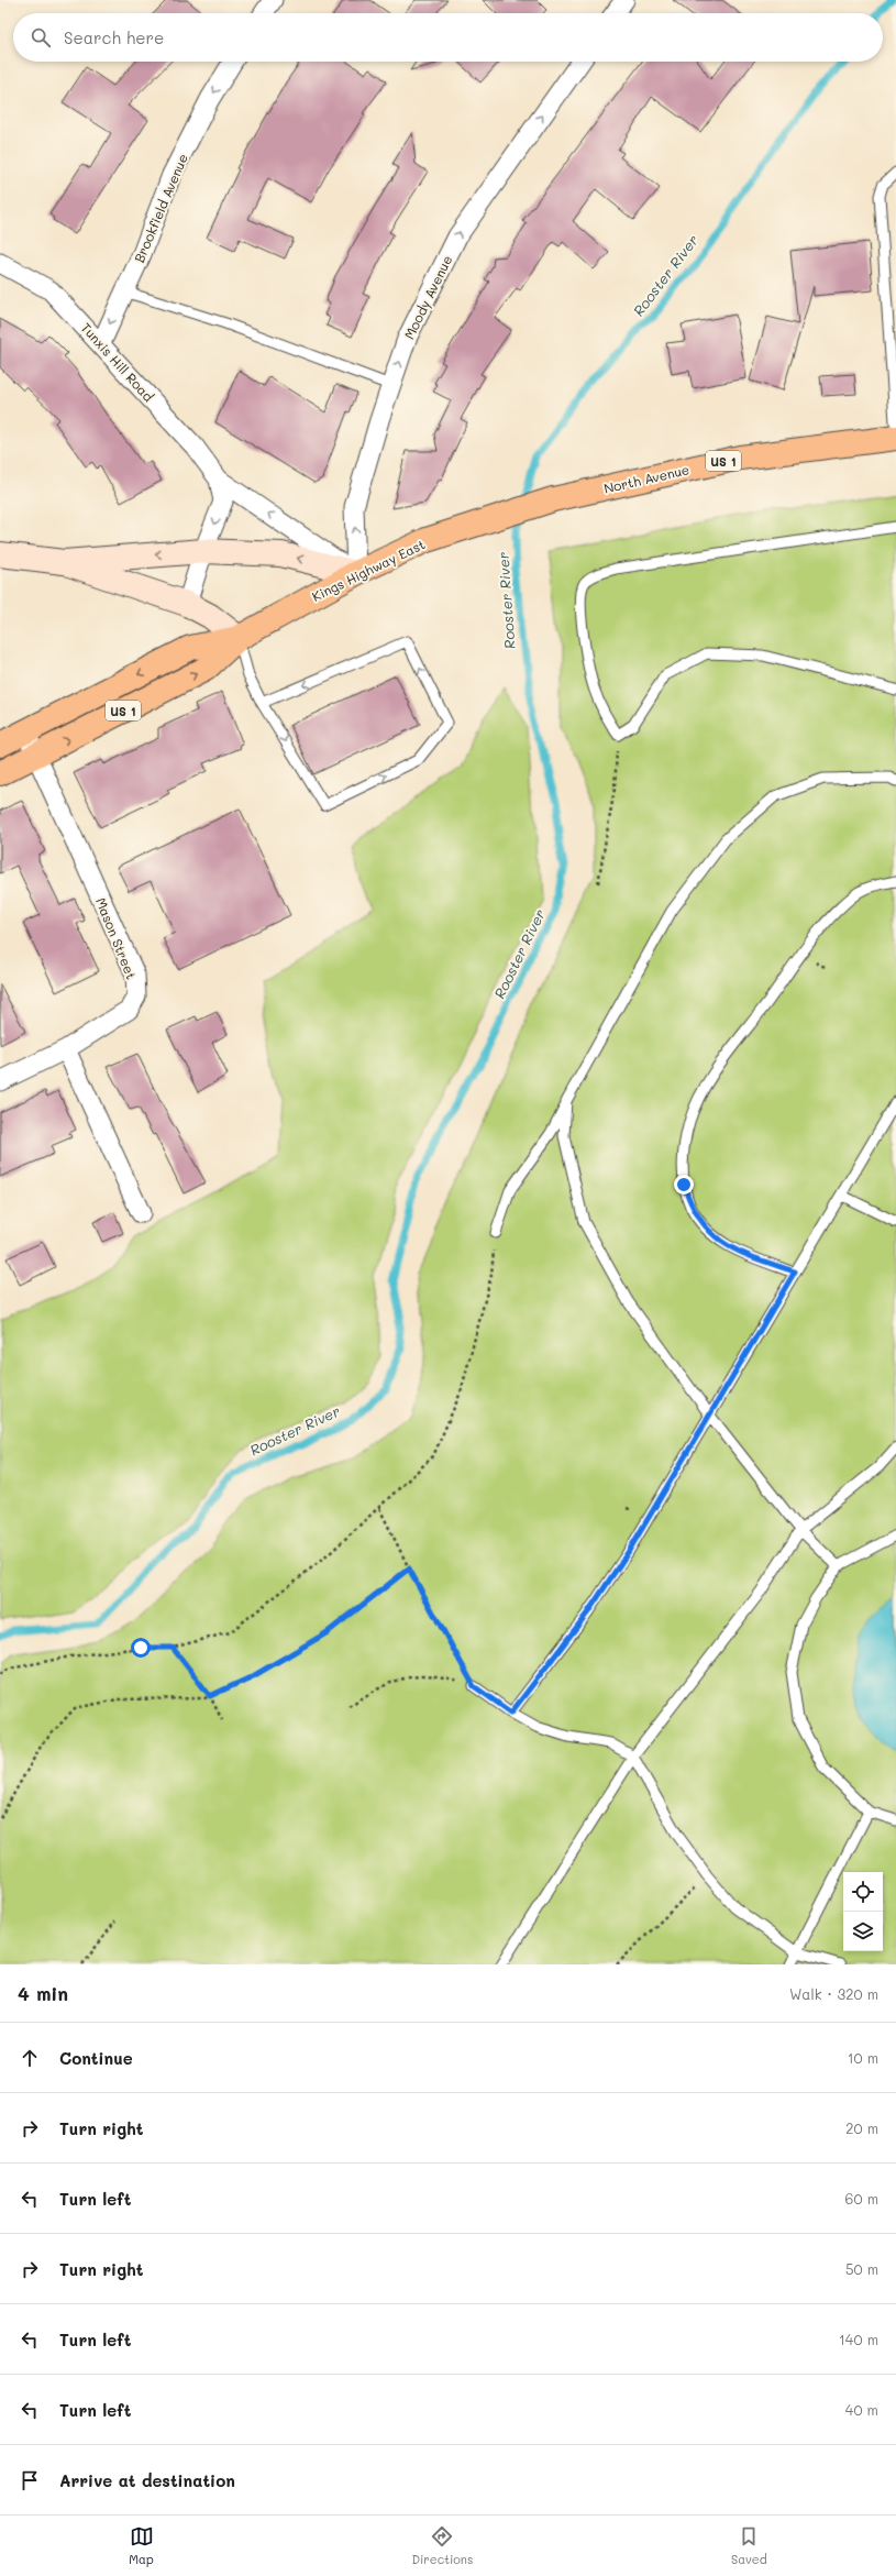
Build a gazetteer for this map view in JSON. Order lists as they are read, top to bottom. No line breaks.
{"streets":{"main road":["US 1","North Avenue","Kings Highway East"],"street":["Brookfield Avenue","Moody Avenue","Tunxis Hill Road","Mason Street"]},"crossings":[["Brookfield Avenue","Tunxis Hill Road"],["Moody Avenue","Tunxis Hill Road"],["Moody Avenue","Kings Highway East"],["Tunxis Hill Road","Kings Highway East"],["North Avenue","Kings Highway East"],["Kings Highway East","Mason Street"]],"one_way":["Brookfield Avenue","Moody Avenue"],"water":["Rooster River"],"page":{"search":"Search here","heading":["4 min","Walk · 320 m"],"list":[["Continue","10 m"],["Turn right","20 m"],["Turn left","60 m"],["Turn right","50 m"],["Turn left","140 m"],["Turn left","40 m"],"Arrive at destination"],"nav":["Map","Directions","Saved"]}}
